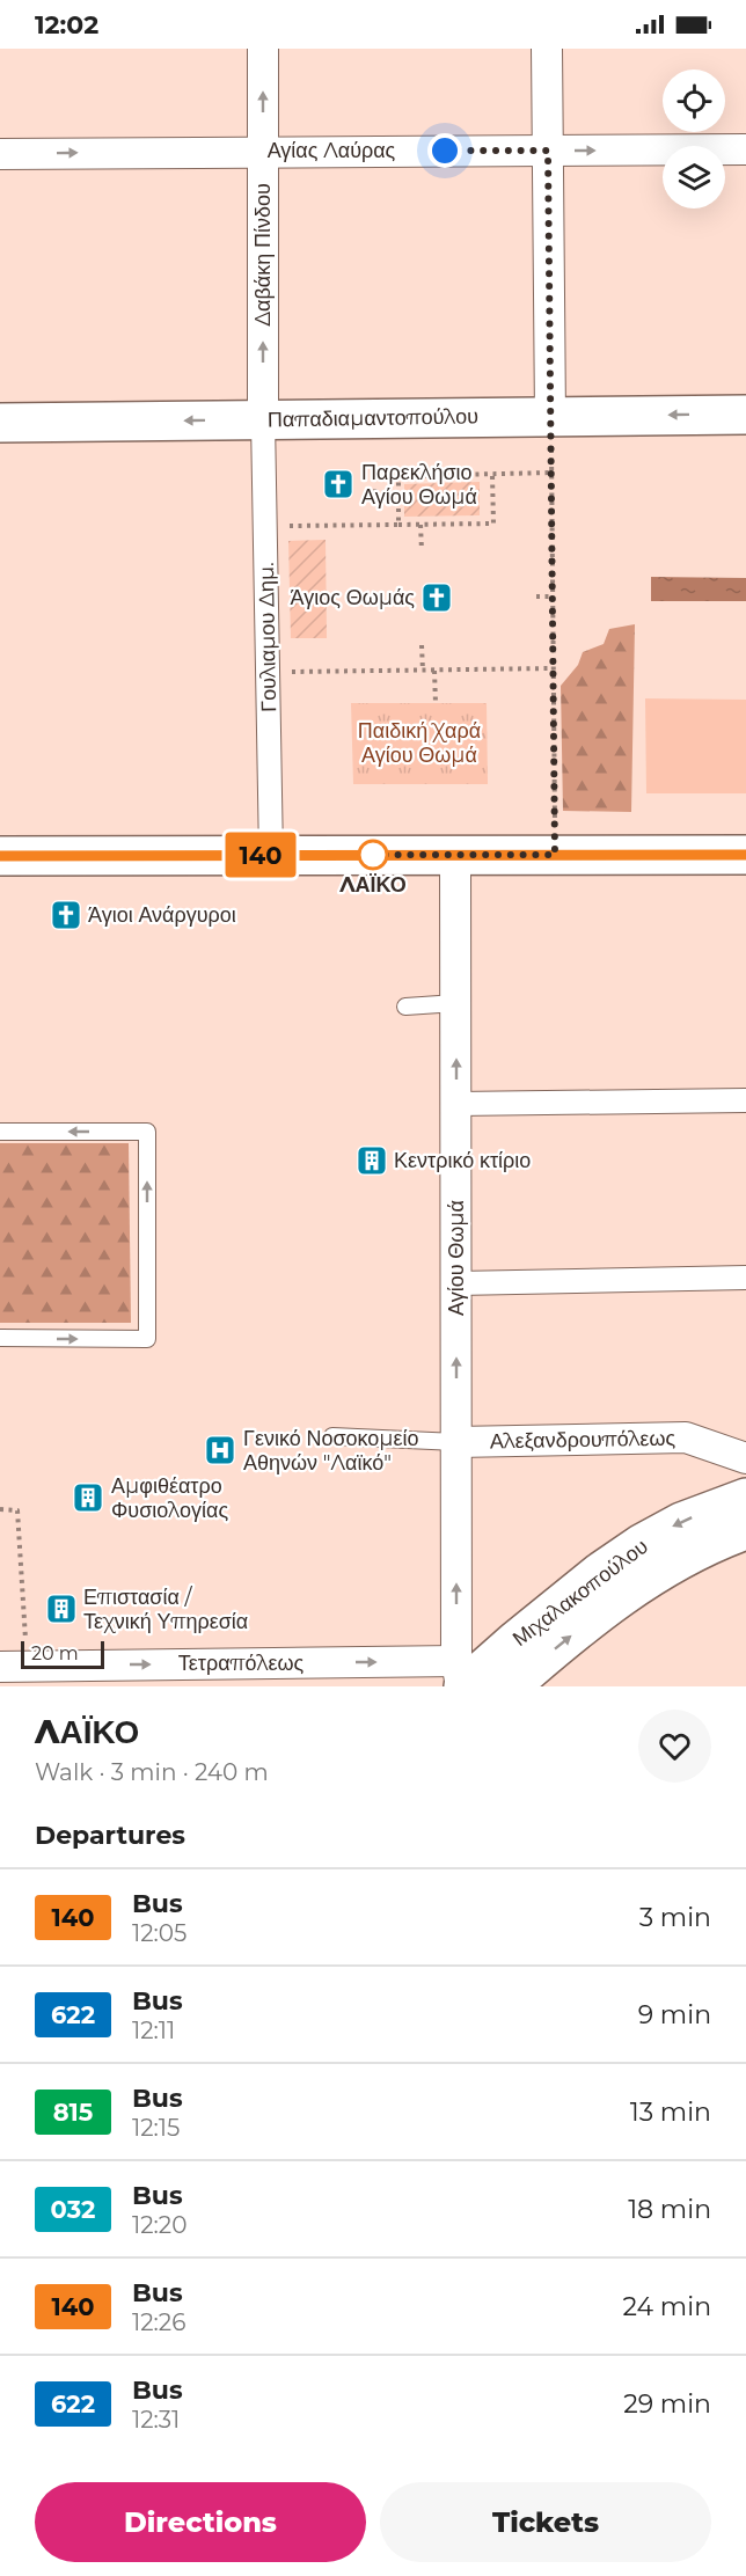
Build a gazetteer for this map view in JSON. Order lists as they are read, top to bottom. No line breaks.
{"streets":{"street":["Αγίας Λαύρας","Δαβάκη Πίνδου","Παπαδιαμαντοπούλου","Γουλιαμου Δημ.","Αγίου Θωμά","Αλεξανδρουπόλεως","Μιχαλακοπούλου","Τετραπόλεως"]},"crossings":[["Αγίας Λαύρας","Δαβάκη Πίνδου"],["Δαβάκη Πίνδου","Παπαδιαμαντοπούλου"],["Δαβάκη Πίνδου","Γουλιαμου Δημ."],["Παπαδιαμαντοπούλου","Γουλιαμου Δημ."],["Αγίου Θωμά","Αλεξανδρουπόλεως"],["Αγίου Θωμά","Μιχαλακοπούλου"],["Αγίου Θωμά","Τετραπόλεως"],["Μιχαλακοπούλου","Τετραπόλεως"]],"one_way":["Αγίας Λαύρας","Δαβάκη Πίνδου","Παπαδιαμαντοπούλου","Αγίου Θωμά","Τετραπόλεως"],"parks":["Παιδική Χαρά Αγίου Θωμά"],"places":{"church":["Παρεκλήσιο Αγίου Θωμά","Άγιος Θωμάς","Άγιοι Ανάργυροι"],"other":["ΛΑΪΚΟ"],"building":["Κεντρικό κτίριο","Αμφιθέατρο Φυσιολογίας","Επιστασία / Τεχνική Υπηρεσία"],"hospital":["Γενικό Νοσοκομείο Αθηνών \"Λαϊκό\""]},"lines":["bus line 140"],"scale_bar":"20 m","page":{"status":"12:02","on_map":"140","scale":"20 m","heading":[["ΛΑΪΚΟ","Walk · 3 min · 240 m"],"Departures"],"list":[{"mark":"140","name":"Bus","note":"12:05","value":"3 min"},{"mark":"622","name":"Bus","note":"12:11","value":"9 min"},{"mark":"815","name":"Bus","note":"12:15","value":"13 min"},{"mark":"032","name":"Bus","note":"12:20","value":"18 min"},{"mark":"140","name":"Bus","note":"12:26","value":"24 min"},{"mark":"622","name":"Bus","note":"12:31","value":"29 min"}],"buttons":["Directions","Tickets"]}}
